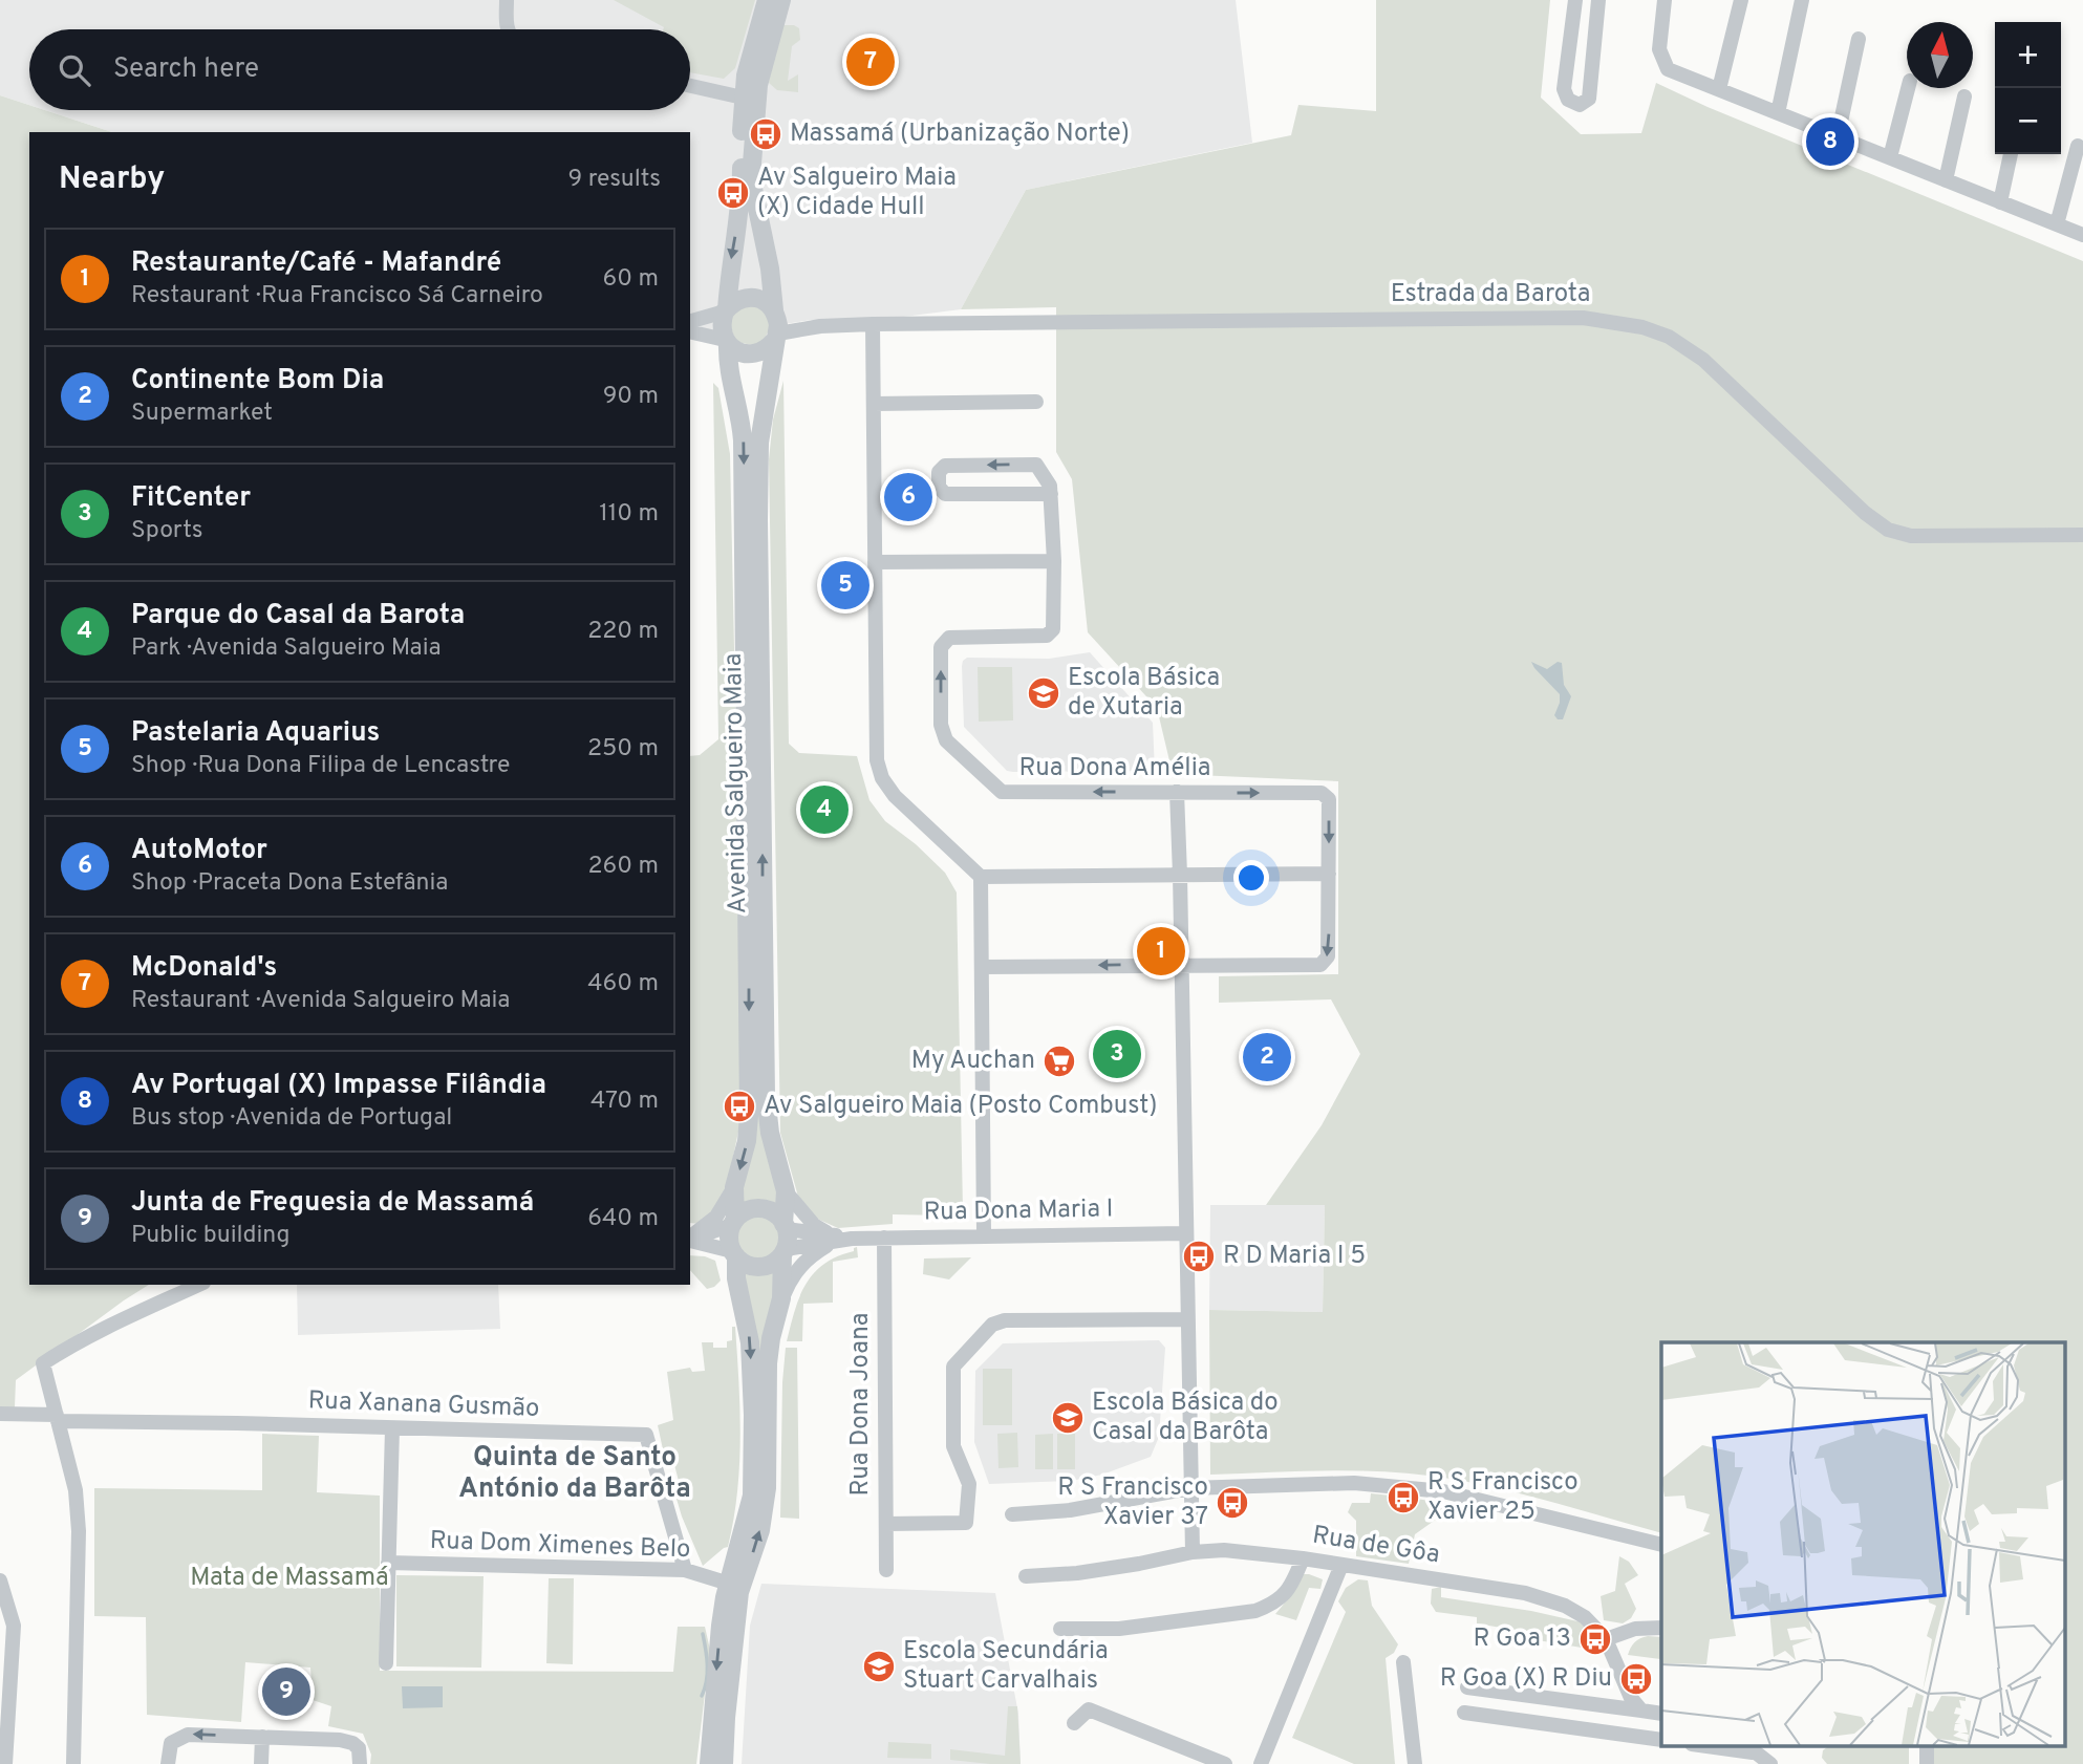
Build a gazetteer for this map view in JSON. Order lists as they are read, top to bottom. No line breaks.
{"streets":{"street":["Estrada da Barota","Rua Dona Amélia","Avenida Salgueiro Maia","Rua Dona Maria I","Rua Dona Joana","Rua Xanana Gusmão","Rua Dom Ximenes Belo","Rua de Gôa"]},"crossings":[["Estrada da Barota","Avenida Salgueiro Maia"],["Avenida Salgueiro Maia","Rua Dona Maria I"],["Rua Dona Maria I","Rua Dona Joana"],["Rua Xanana Gusmão","Rua Dom Ximenes Belo"]],"districts":["Quinta de Santo António da Barôta"],"parks":["Mata de Massamá"],"places":{"bus stop":["Massamá (Urbanização Norte)","Av Salgueiro Maia (X) Cidade Hull","Av Salgueiro Maia (Posto Combust)","R D Maria I 5","R S Francisco Xavier 25","R S Francisco Xavier 37","R Goa 13","R Goa (X) R Diu"],"school or university":["Escola Básica de Xutaria","Escola Básica do Casal da Barôta","Escola Secundária Stuart Carvalhais"],"supermarket":["My Auchan"]},"north":"top","page":{"map_buttons":["+","−"],"search":"Search here","pins":["7","8","6","5","4","1","3","2","9"],"heading":["Nearby","9 results"],"list":[{"mark":"1","name":"Restaurante/Café - Mafandré","note":"Restaurant · Rua Francisco Sá Carneiro","value":"60 m"},{"mark":"2","name":"Continente Bom Dia","note":"Supermarket","value":"90 m"},{"mark":"3","name":"FitCenter","note":"Sports","value":"110 m"},{"mark":"4","name":"Parque do Casal da Barota","note":"Park · Avenida Salgueiro Maia","value":"220 m"},{"mark":"5","name":"Pastelaria Aquarius","note":"Shop · Rua Dona Filipa de Lencastre","value":"250 m"},{"mark":"6","name":"AutoMotor","note":"Shop · Praceta Dona Estefânia","value":"260 m"},{"mark":"7","name":"McDonald's","note":"Restaurant · Avenida Salgueiro Maia","value":"460 m"},{"mark":"8","name":"Av Portugal (X) Impasse Filândia","note":"Bus stop · Avenida de Portugal","value":"470 m"},{"mark":"9","name":"Junta de Freguesia de Massamá","note":"Public building","value":"640 m"}]}}
